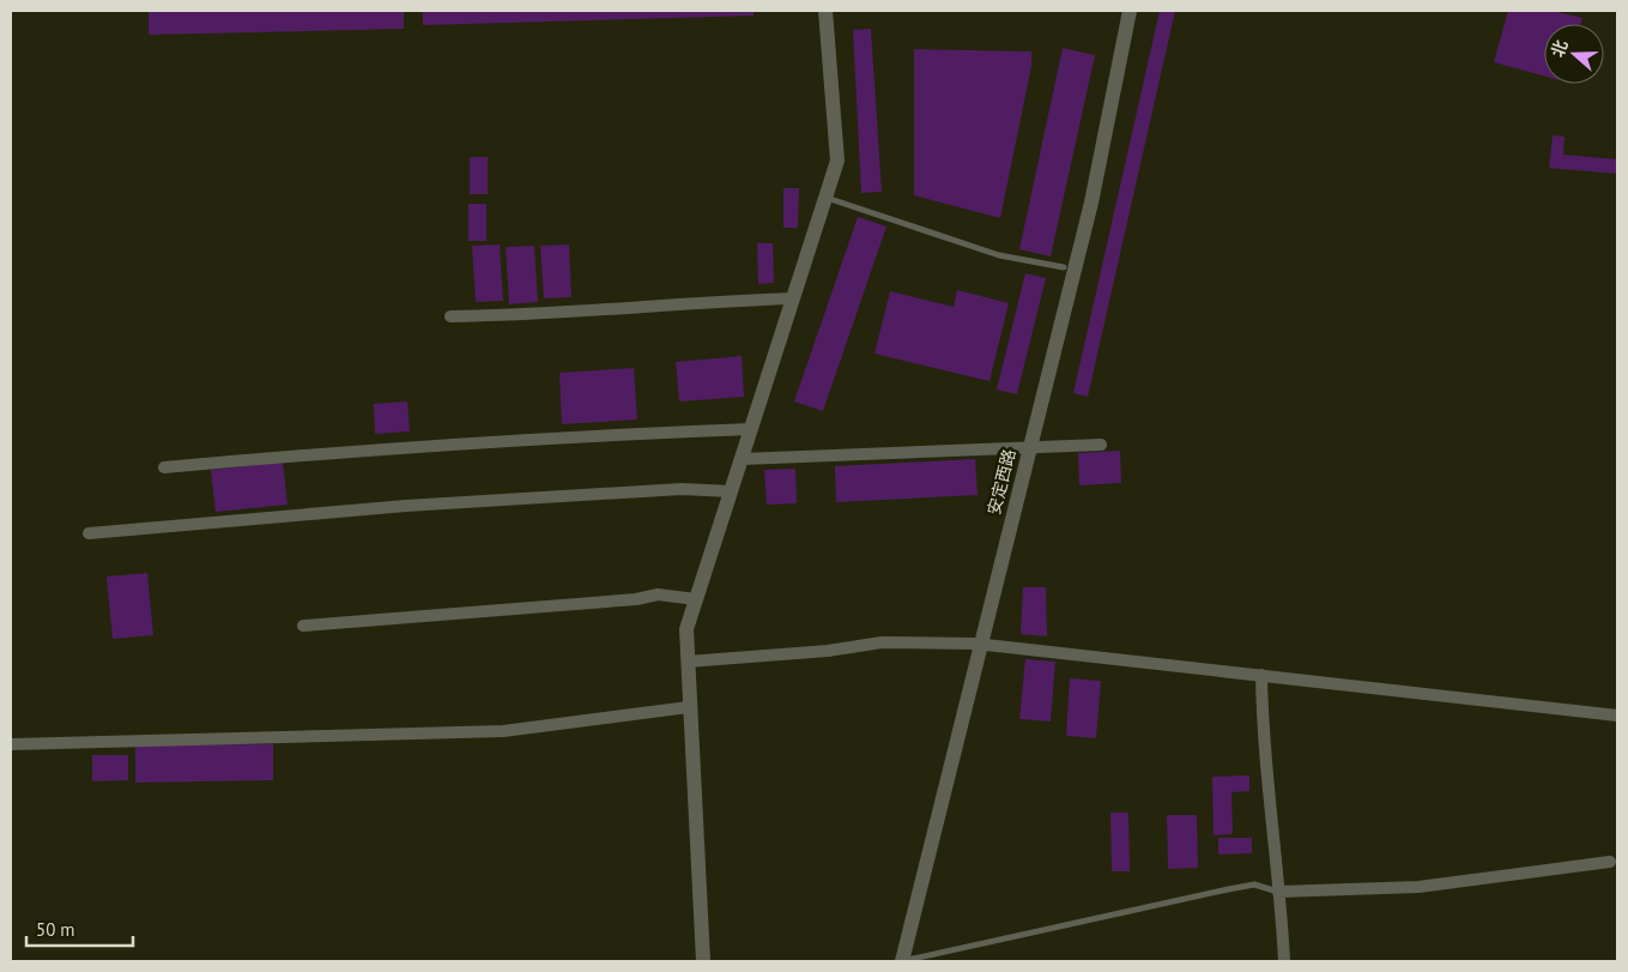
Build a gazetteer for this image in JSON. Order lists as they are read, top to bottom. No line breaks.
{"streets":{"street":["安定西路"]},"scale_bar":"50 m","north":"left"}
